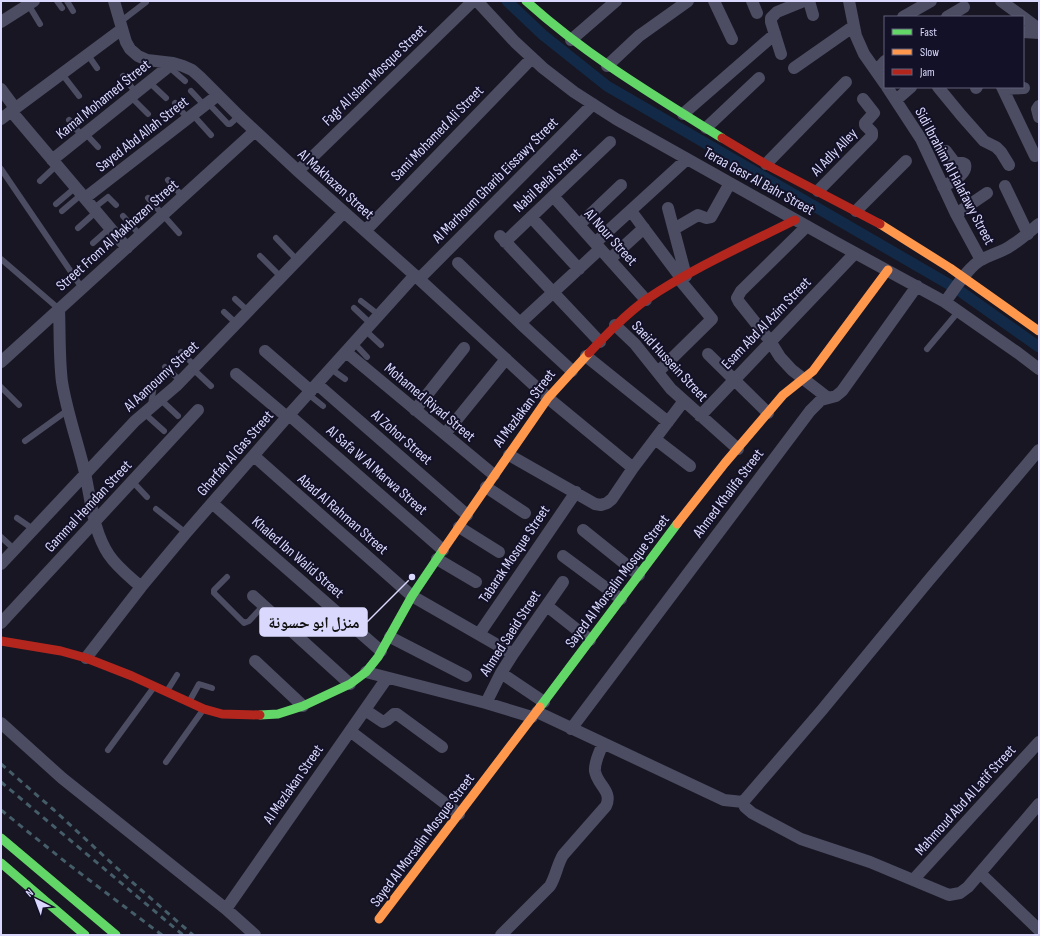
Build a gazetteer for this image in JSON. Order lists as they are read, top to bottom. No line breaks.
{"streets":{"main road":["Teraa Gesr Al Bahr Street","Al Mazlakan Street","Sayed Al Morsalin Mosque Street"],"street":["Fagr Al Islam Mosque Street","Kamal Mohamed Street","Sami Mohamed Ali Street","Sayed Abd Allah Street","Al Adly Alley","Sidi Ibrahim Al Halafawy Street","Al Marhoum Gharib Eissawy Street","Nabil Belal Street","Al Makhazen Street","Street From Al Makhazen Street","Al Nour Street","Esam Abd Al Azim Street","Saeid Hussein Street","Al Aamoumy Street","Mohamed Riyad Street","Al Zohor Street","Gharfah Al Gas Street","Al Safa W Al Marwa Street","Ahmed Khalifa Street","Gammal Hemdan Street","Abad Al Rahman Street","Tabarak Mosque Street","Khaled Ibn Walid Street","Ahmed Saeid Street","Mahmoud Abd Al Latif Street"]},"crossings":[["Fagr Al Islam Mosque Street","Al Makhazen Street"],["Kamal Mohamed Street","Al Makhazen Street"],["Sami Mohamed Ali Street","Teraa Gesr Al Bahr Street"],["Sami Mohamed Ali Street","Al Makhazen Street"],["Sayed Abd Allah Street","Al Makhazen Street"],["Al Adly Alley","Teraa Gesr Al Bahr Street"],["Al Marhoum Gharib Eissawy Street","Teraa Gesr Al Bahr Street"],["Al Marhoum Gharib Eissawy Street","Al Makhazen Street"],["Al Marhoum Gharib Eissawy Street","Gharfah Al Gas Street"],["Nabil Belal Street","Al Nour Street"],["Teraa Gesr Al Bahr Street","Esam Abd Al Azim Street"],["Teraa Gesr Al Bahr Street","Al Mazlakan Street"],["Teraa Gesr Al Bahr Street","Ahmed Khalifa Street"],["Teraa Gesr Al Bahr Street","Sayed Al Morsalin Mosque Street"],["Al Makhazen Street","Street From Al Makhazen Street"],["Al Makhazen Street","Al Aamoumy Street"],["Al Makhazen Street","Al Mazlakan Street"],["Al Makhazen Street","Gharfah Al Gas Street"],["Al Nour Street","Al Mazlakan Street"],["Esam Abd Al Azim Street","Saeid Hussein Street"],["Saeid Hussein Street","Al Mazlakan Street"],["Saeid Hussein Street","Sayed Al Morsalin Mosque Street"],["Mohamed Riyad Street","Al Mazlakan Street"],["Mohamed Riyad Street","Gharfah Al Gas Street"],["Al Mazlakan Street","Al Zohor Street"],["Al Mazlakan Street","Gharfah Al Gas Street"],["Al Mazlakan Street","Al Safa W Al Marwa Street"],["Al Mazlakan Street","Abad Al Rahman Street"],["Al Mazlakan Street","Khaled Ibn Walid Street"],["Al Zohor Street","Gharfah Al Gas Street"],["Gharfah Al Gas Street","Al Safa W Al Marwa Street"],["Gharfah Al Gas Street","Abad Al Rahman Street"],["Gharfah Al Gas Street","Khaled Ibn Walid Street"],["Abad Al Rahman Street","Tabarak Mosque Street"],["Abad Al Rahman Street","Ahmed Saeid Street"]],"places":["منزل ابو حسونة"],"legend":["Fast","Slow","Jam"],"north":"top left"}
